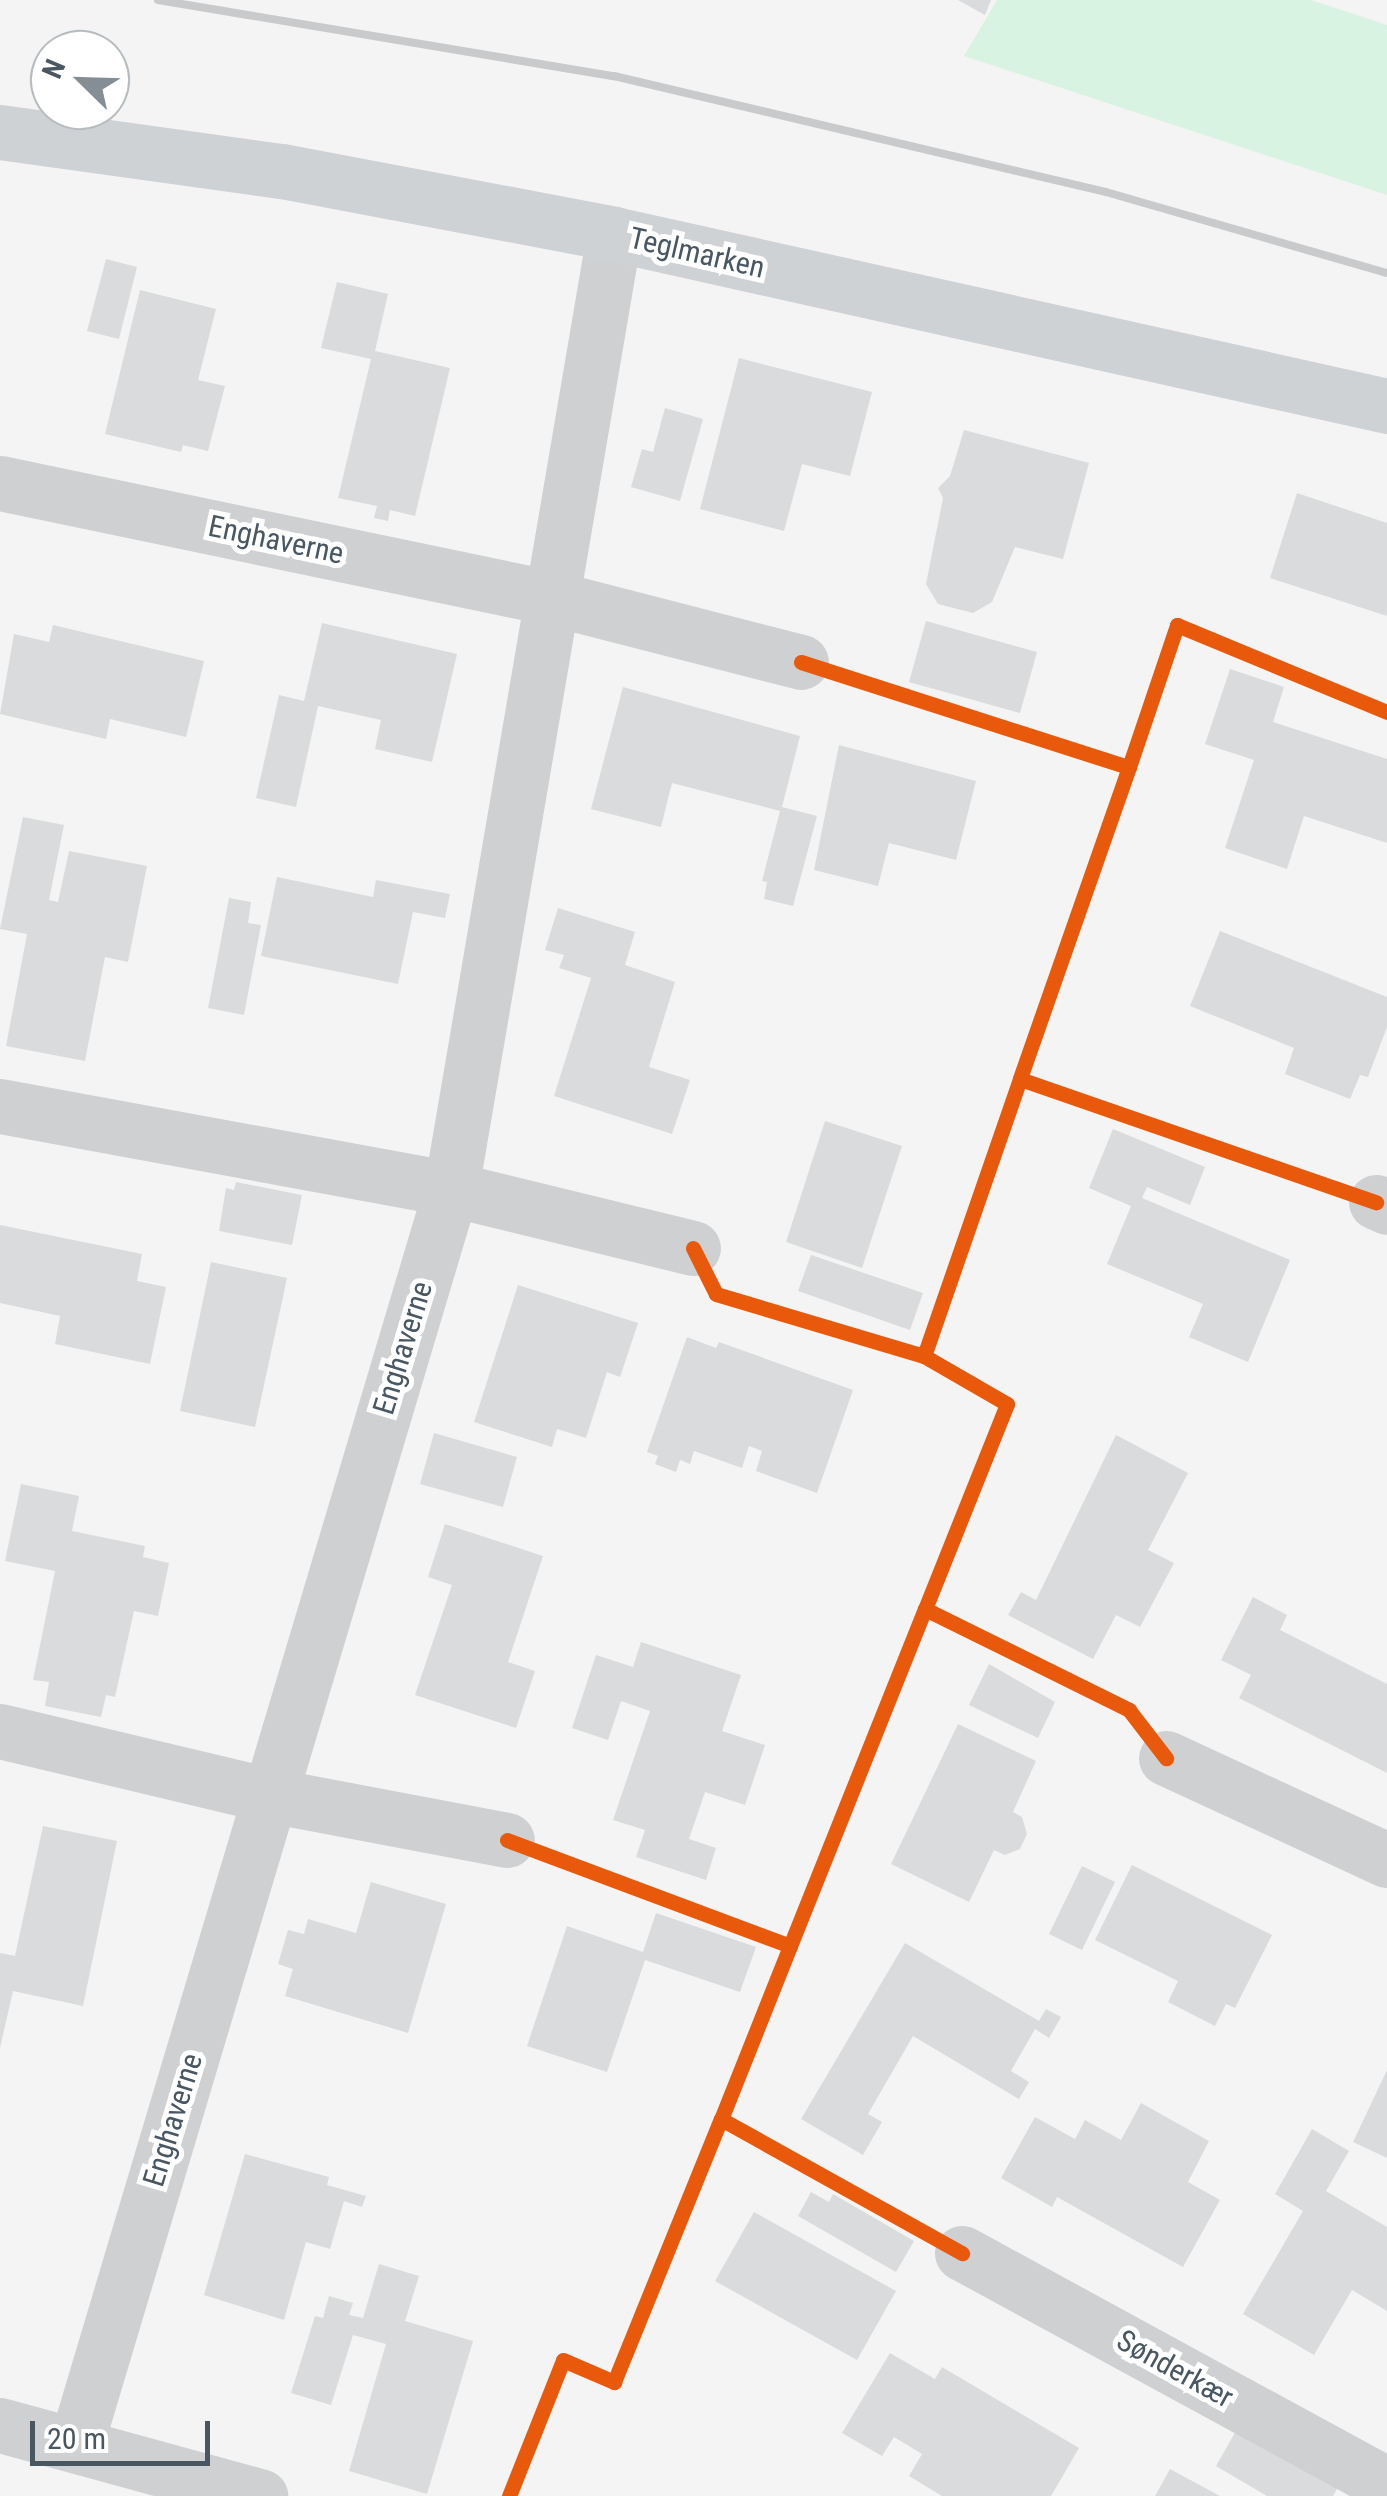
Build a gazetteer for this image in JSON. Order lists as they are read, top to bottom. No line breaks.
{"streets":{"street":["Teglmarken","Enghaverne","Sønderkær"]},"crossings":[["Teglmarken","Enghaverne"]],"scale_bar":"20 m","north":"top left"}
